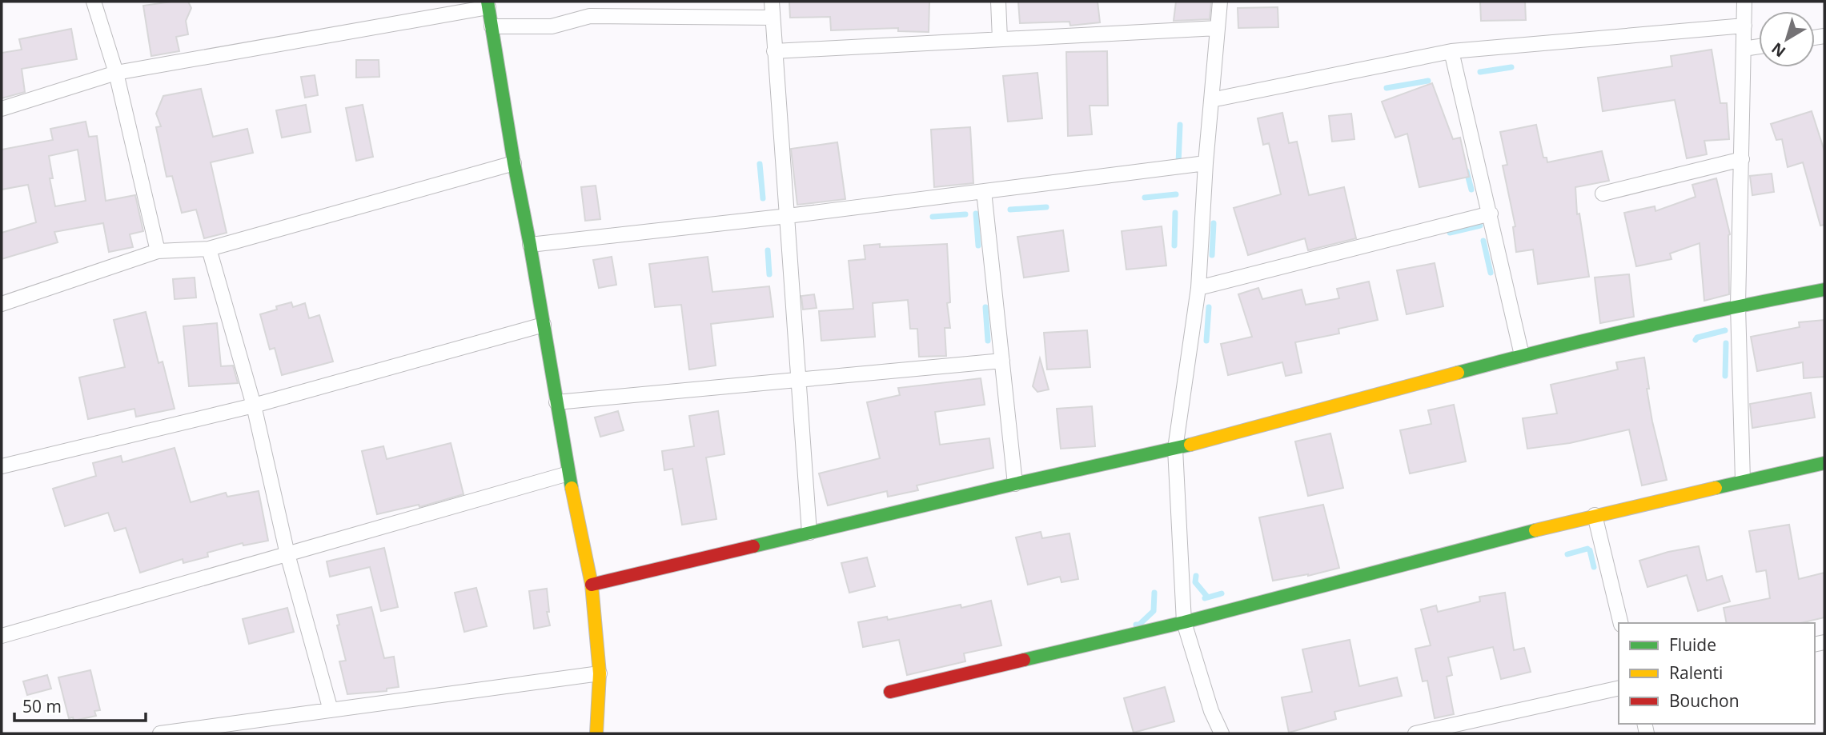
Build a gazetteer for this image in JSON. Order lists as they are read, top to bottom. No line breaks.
{"legend":["Fluide","Ralenti","Bouchon"],"scale_bar":"50 m","north":"bottom left"}
